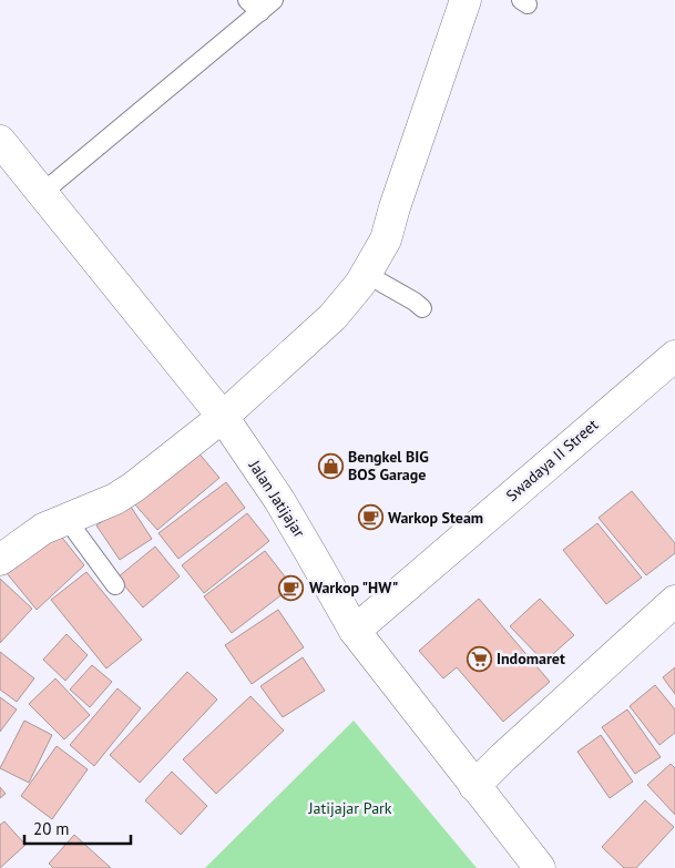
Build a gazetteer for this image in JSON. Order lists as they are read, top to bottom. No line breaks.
{"streets":{"street":["Swadaya II Street","Jalan Jatijajar"]},"crossings":[["Swadaya II Street","Jalan Jatijajar"]],"parks":["Jatijajar Park"],"places":{"shop":["Bengkel BIG BOS Garage"],"cafe":["Warkop Steam","Warkop \"HW\""],"supermarket":["Indomaret"]},"scale_bar":"20 m"}
